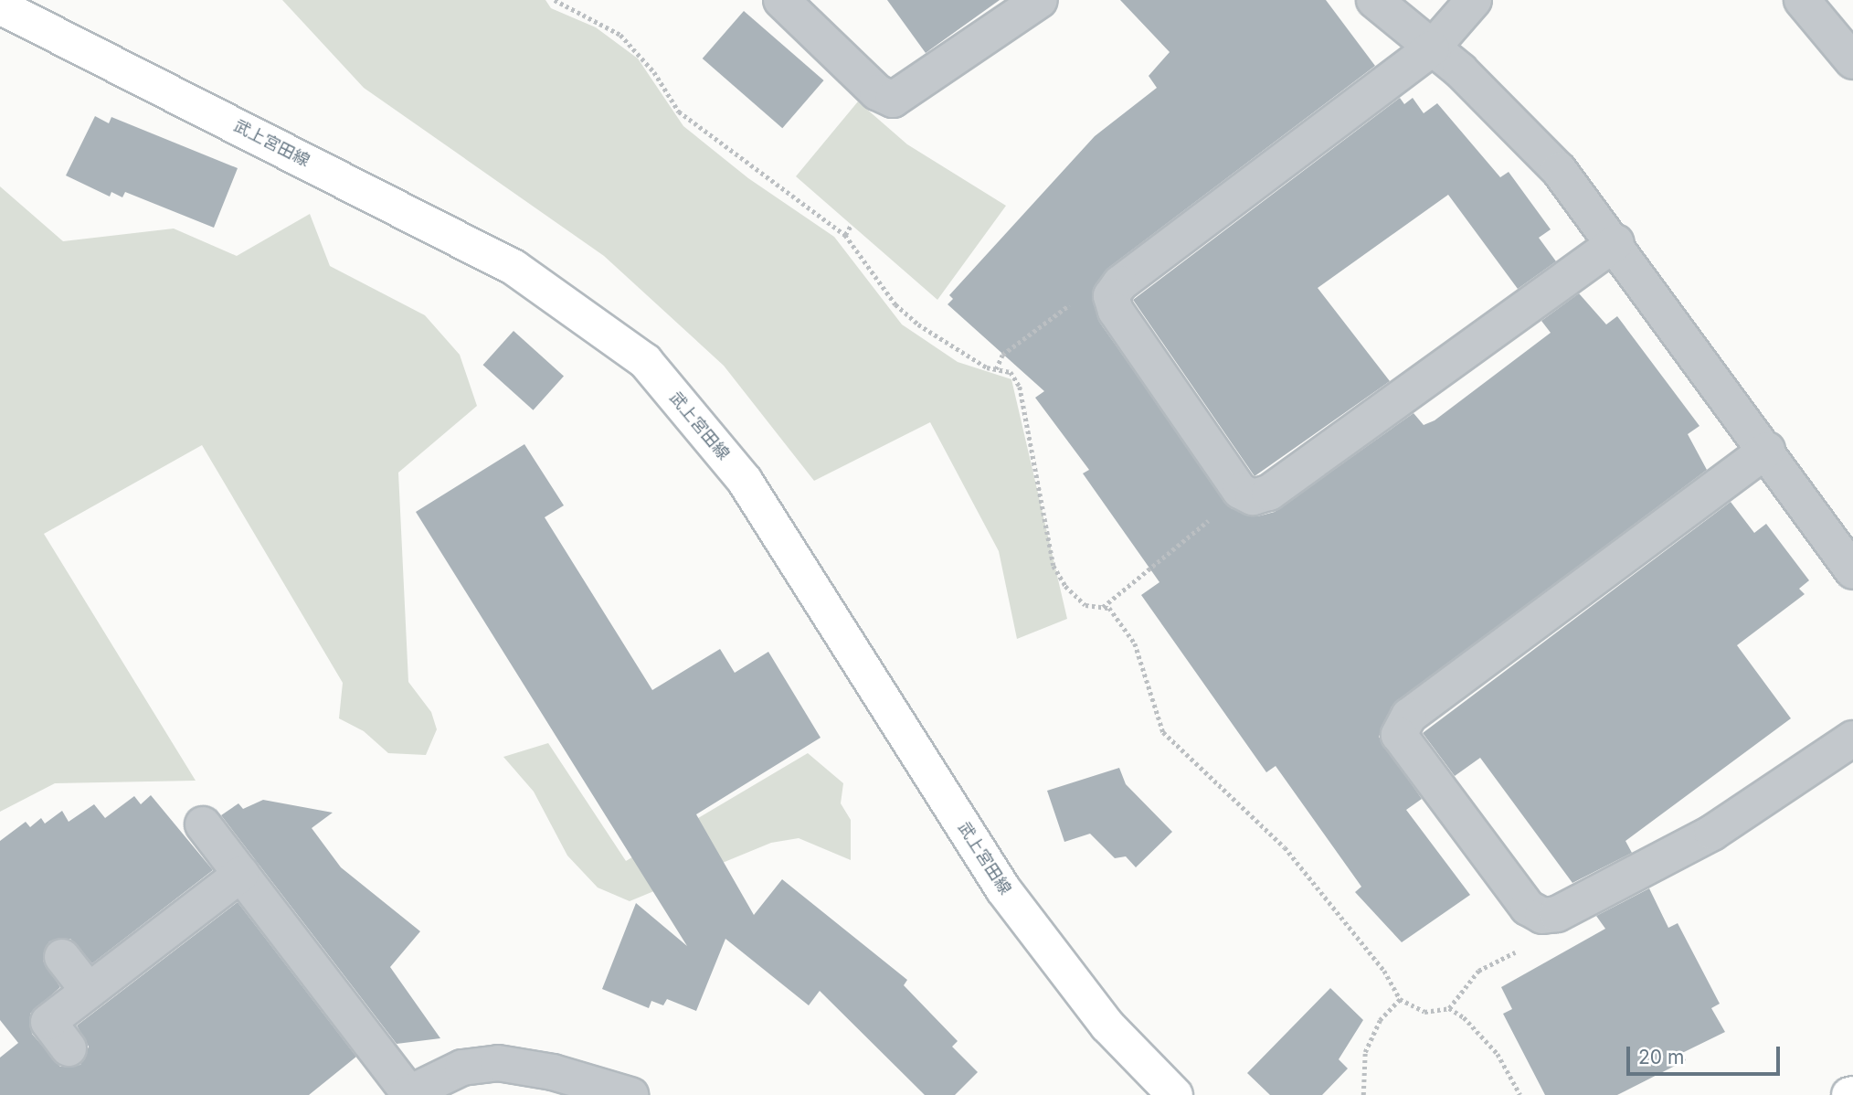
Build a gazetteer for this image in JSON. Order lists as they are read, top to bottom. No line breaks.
{"streets":{"main road":["武上宮田線"]},"scale_bar":"20 m"}
